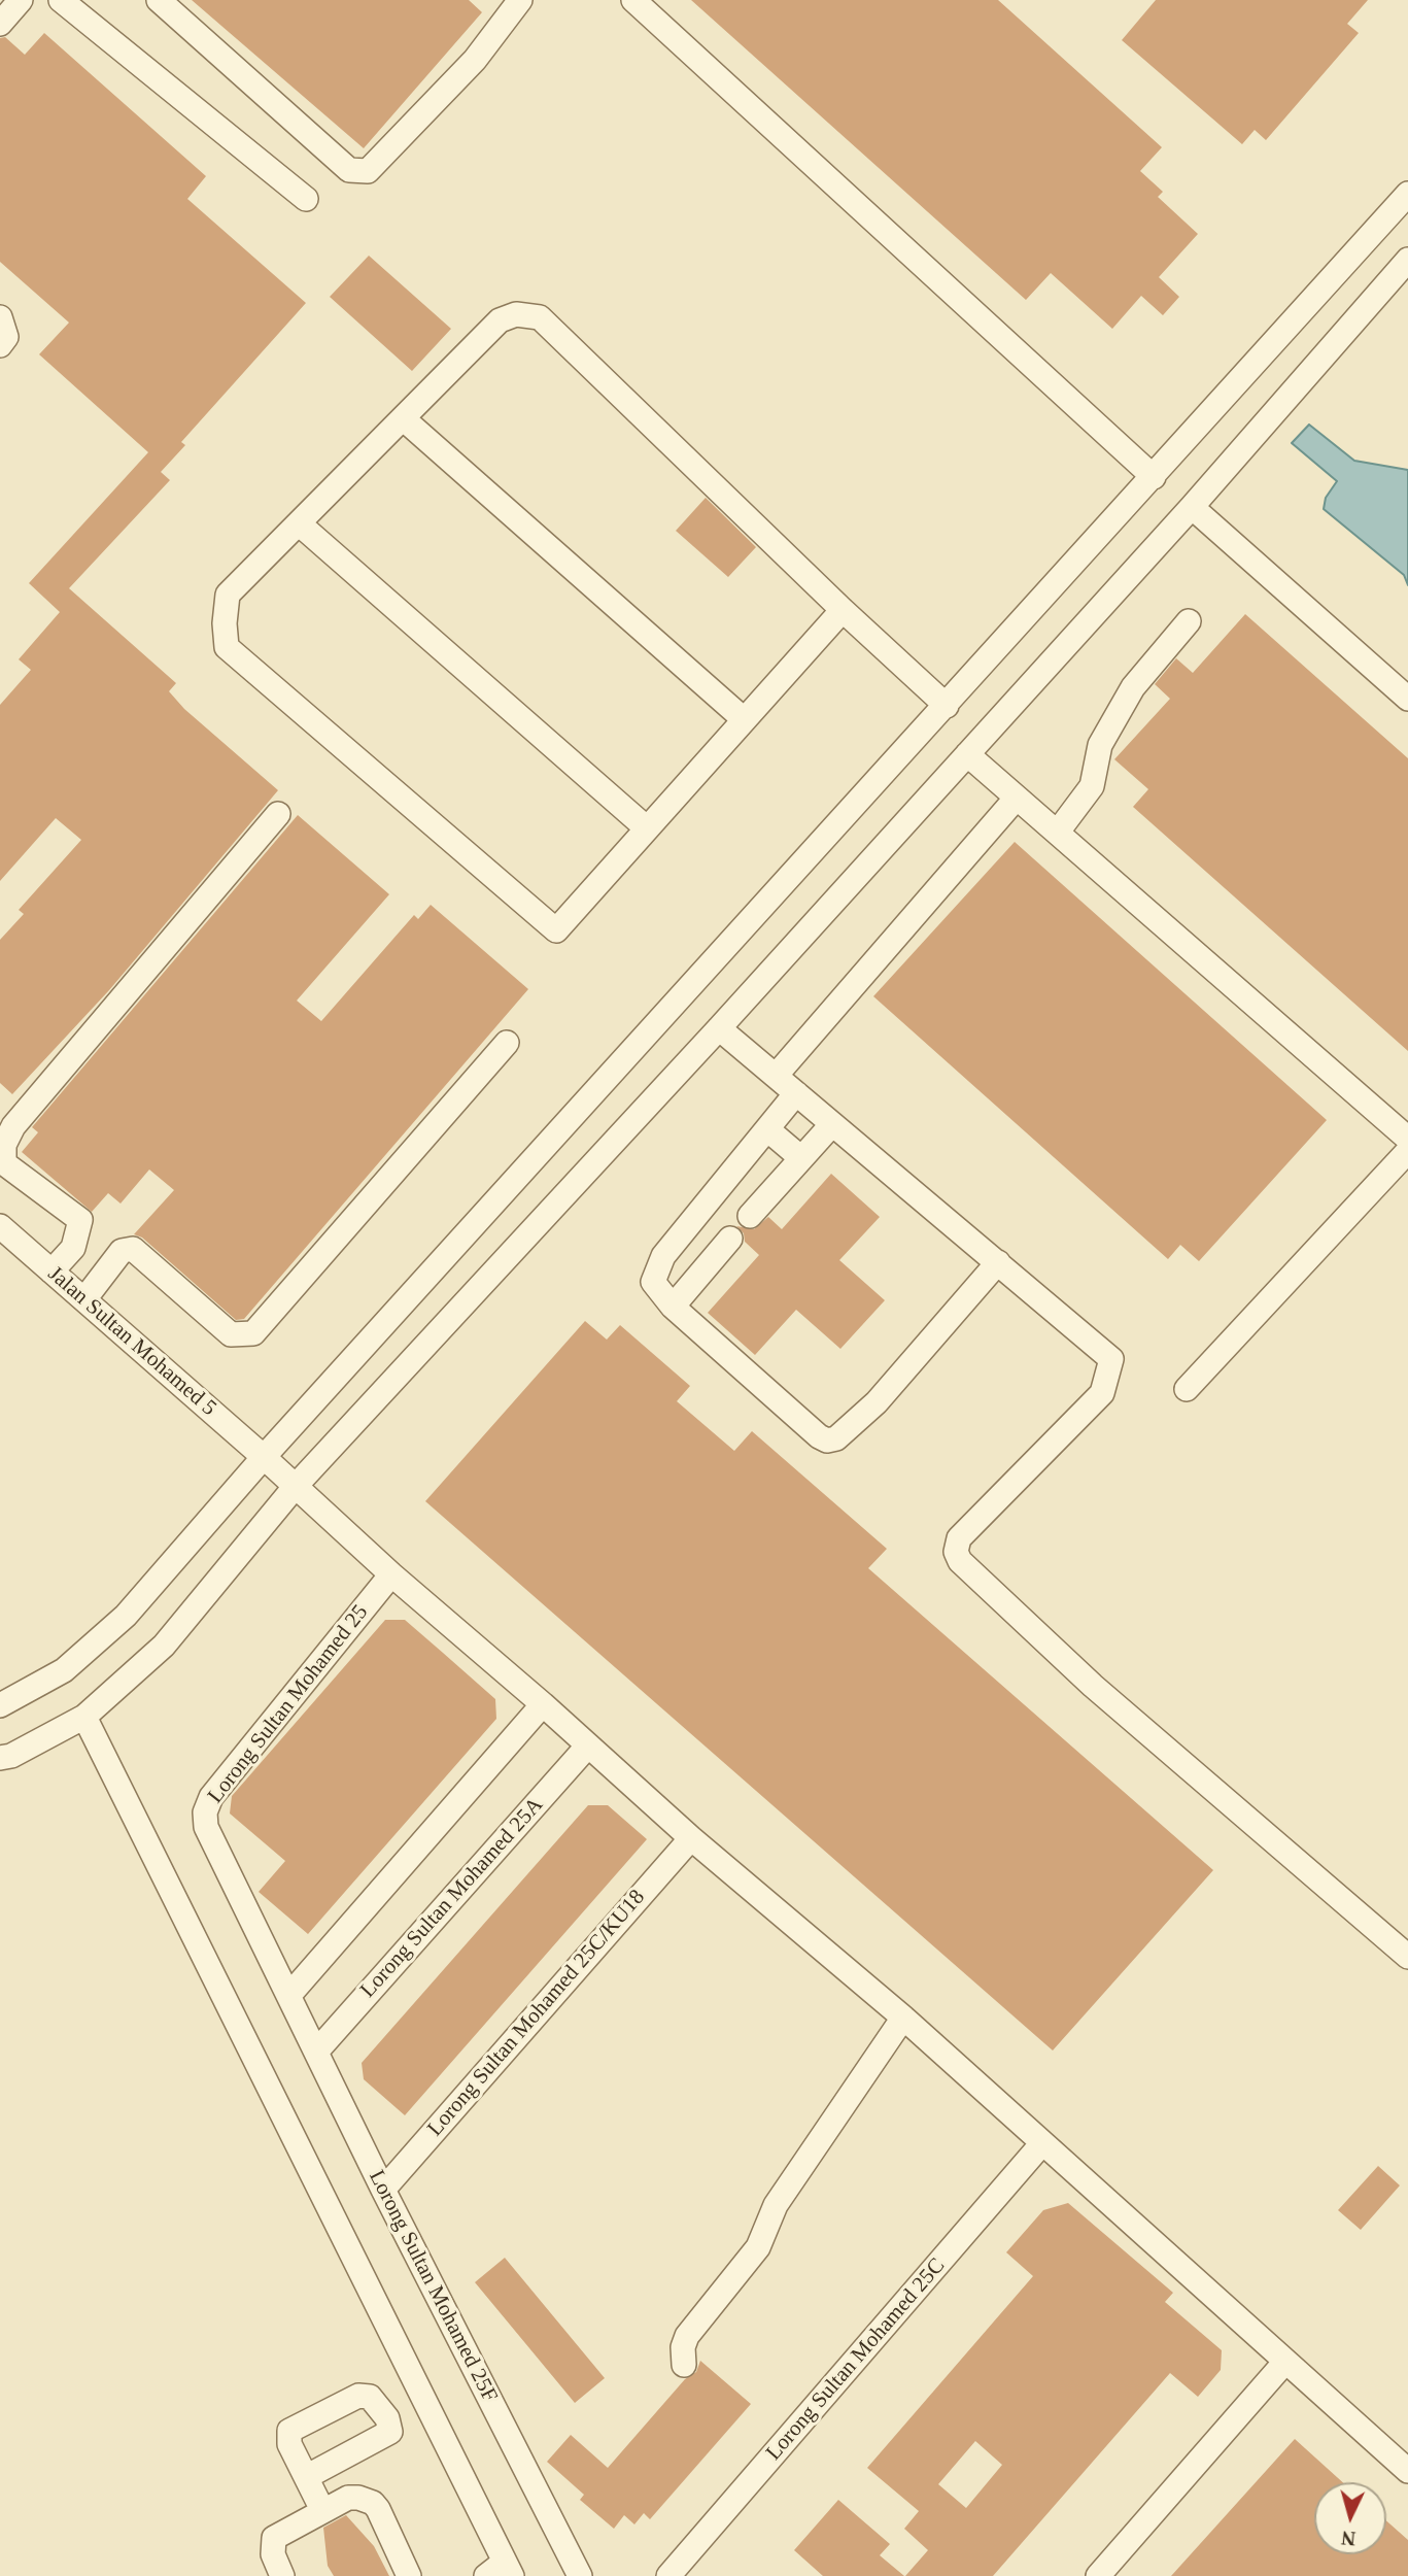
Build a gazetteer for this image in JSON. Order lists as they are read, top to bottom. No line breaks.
{"streets":{"street":["Jalan Sultan Mohamed 5","Lorong Sultan Mohamed 25","Lorong Sultan Mohamed 25A","Lorong Sultan Mohamed 25C/KU18","Lorong Sultan Mohamed 25F","Lorong Sultan Mohamed 25C"]},"crossings":[["Jalan Sultan Mohamed 5","Lorong Sultan Mohamed 25"],["Jalan Sultan Mohamed 5","Lorong Sultan Mohamed 25A"],["Jalan Sultan Mohamed 5","Lorong Sultan Mohamed 25C/KU18"],["Jalan Sultan Mohamed 5","Lorong Sultan Mohamed 25C"],["Lorong Sultan Mohamed 25","Lorong Sultan Mohamed 25F"],["Lorong Sultan Mohamed 25A","Lorong Sultan Mohamed 25F"],["Lorong Sultan Mohamed 25C/KU18","Lorong Sultan Mohamed 25F"]],"north":"bottom"}
